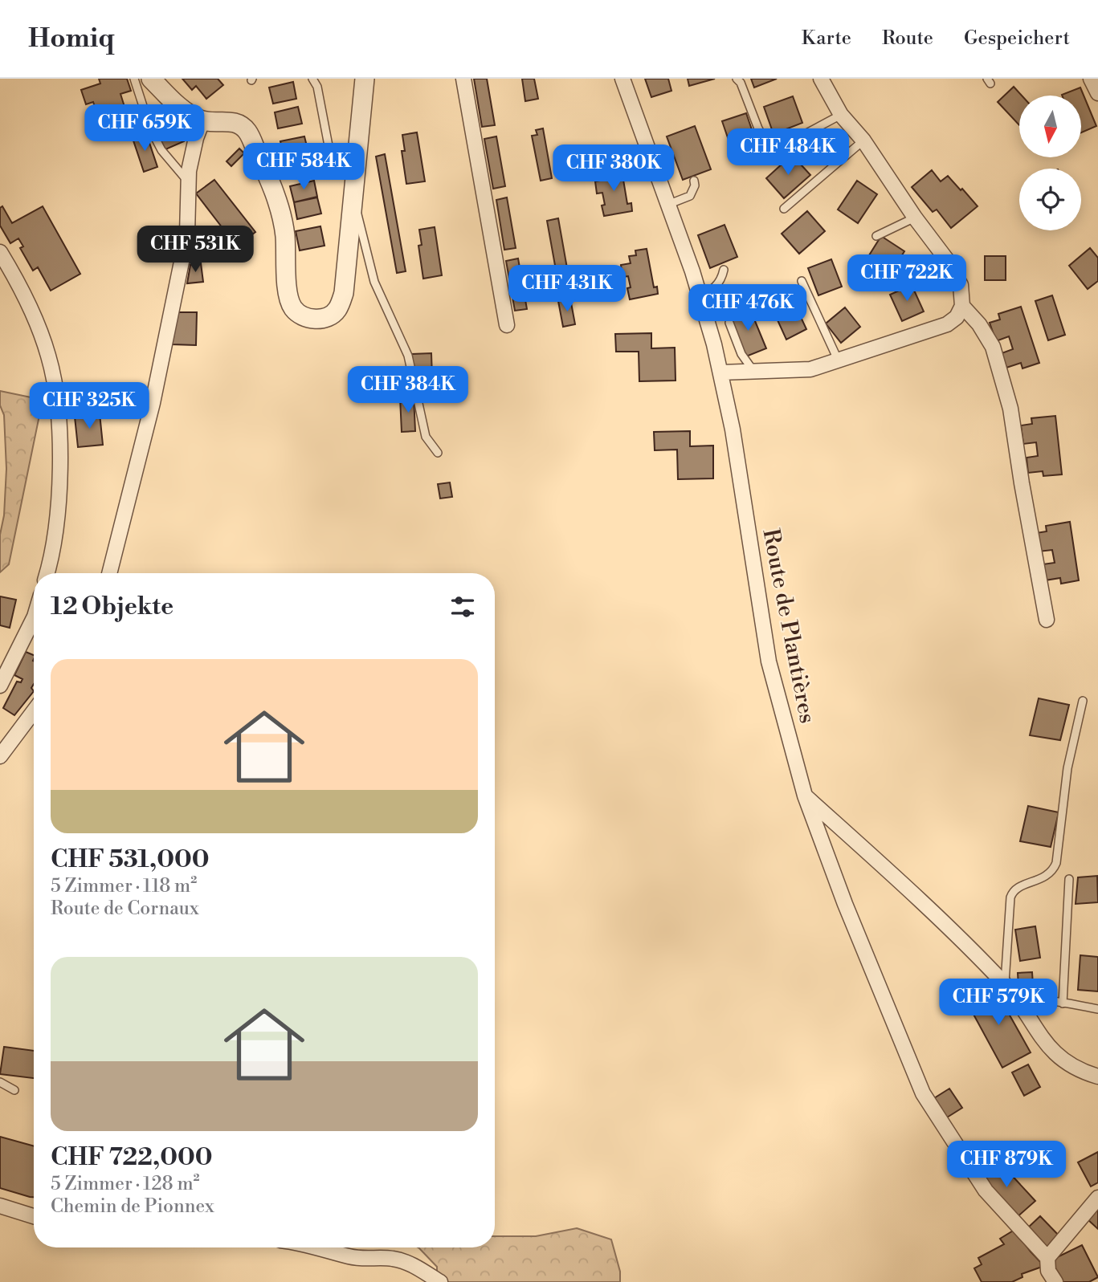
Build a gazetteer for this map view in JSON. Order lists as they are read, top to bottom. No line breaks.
{"streets":{"street":["Route de Plantières"]},"north":"bottom","page":{"header":"Homiq","nav":["Karte","Route","Gespeichert"],"price":["CHF 659K","CHF 484K","CHF 584K","CHF 380K","CHF 531K","CHF 722K","CHF 431K","CHF 476K","CHF 384K","CHF 325K","CHF 579K","CHF 879K"],"heading":"12 Objekte","list":[{"name":"CHF 531,000","note":"5 Zimmer · 118 m² · Route de Cornaux"},{"name":"CHF 722,000","note":"5 Zimmer · 128 m² · Chemin de Pionnex"}]}}
